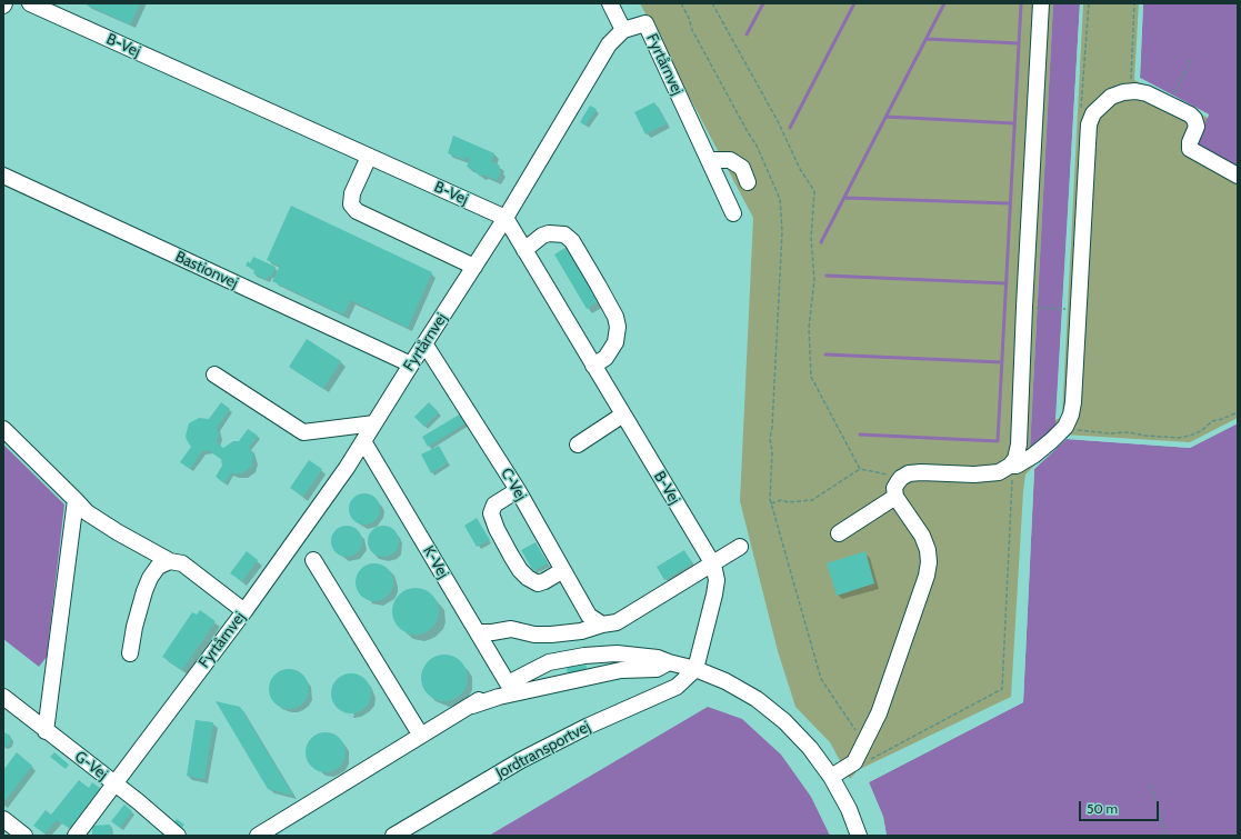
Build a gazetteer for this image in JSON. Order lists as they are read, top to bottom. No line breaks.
{"streets":{"street":["B-Vej","Fyrtårnvej","Bastionvej","C-Vej","K-Vej","Jordtransportvej","G-Vej"]},"crossings":[["B-Vej","Fyrtårnvej"],["Fyrtårnvej","Bastionvej"],["Fyrtårnvej","C-Vej"],["Fyrtårnvej","K-Vej"],["Fyrtårnvej","G-Vej"]],"scale_bar":"50 m"}
